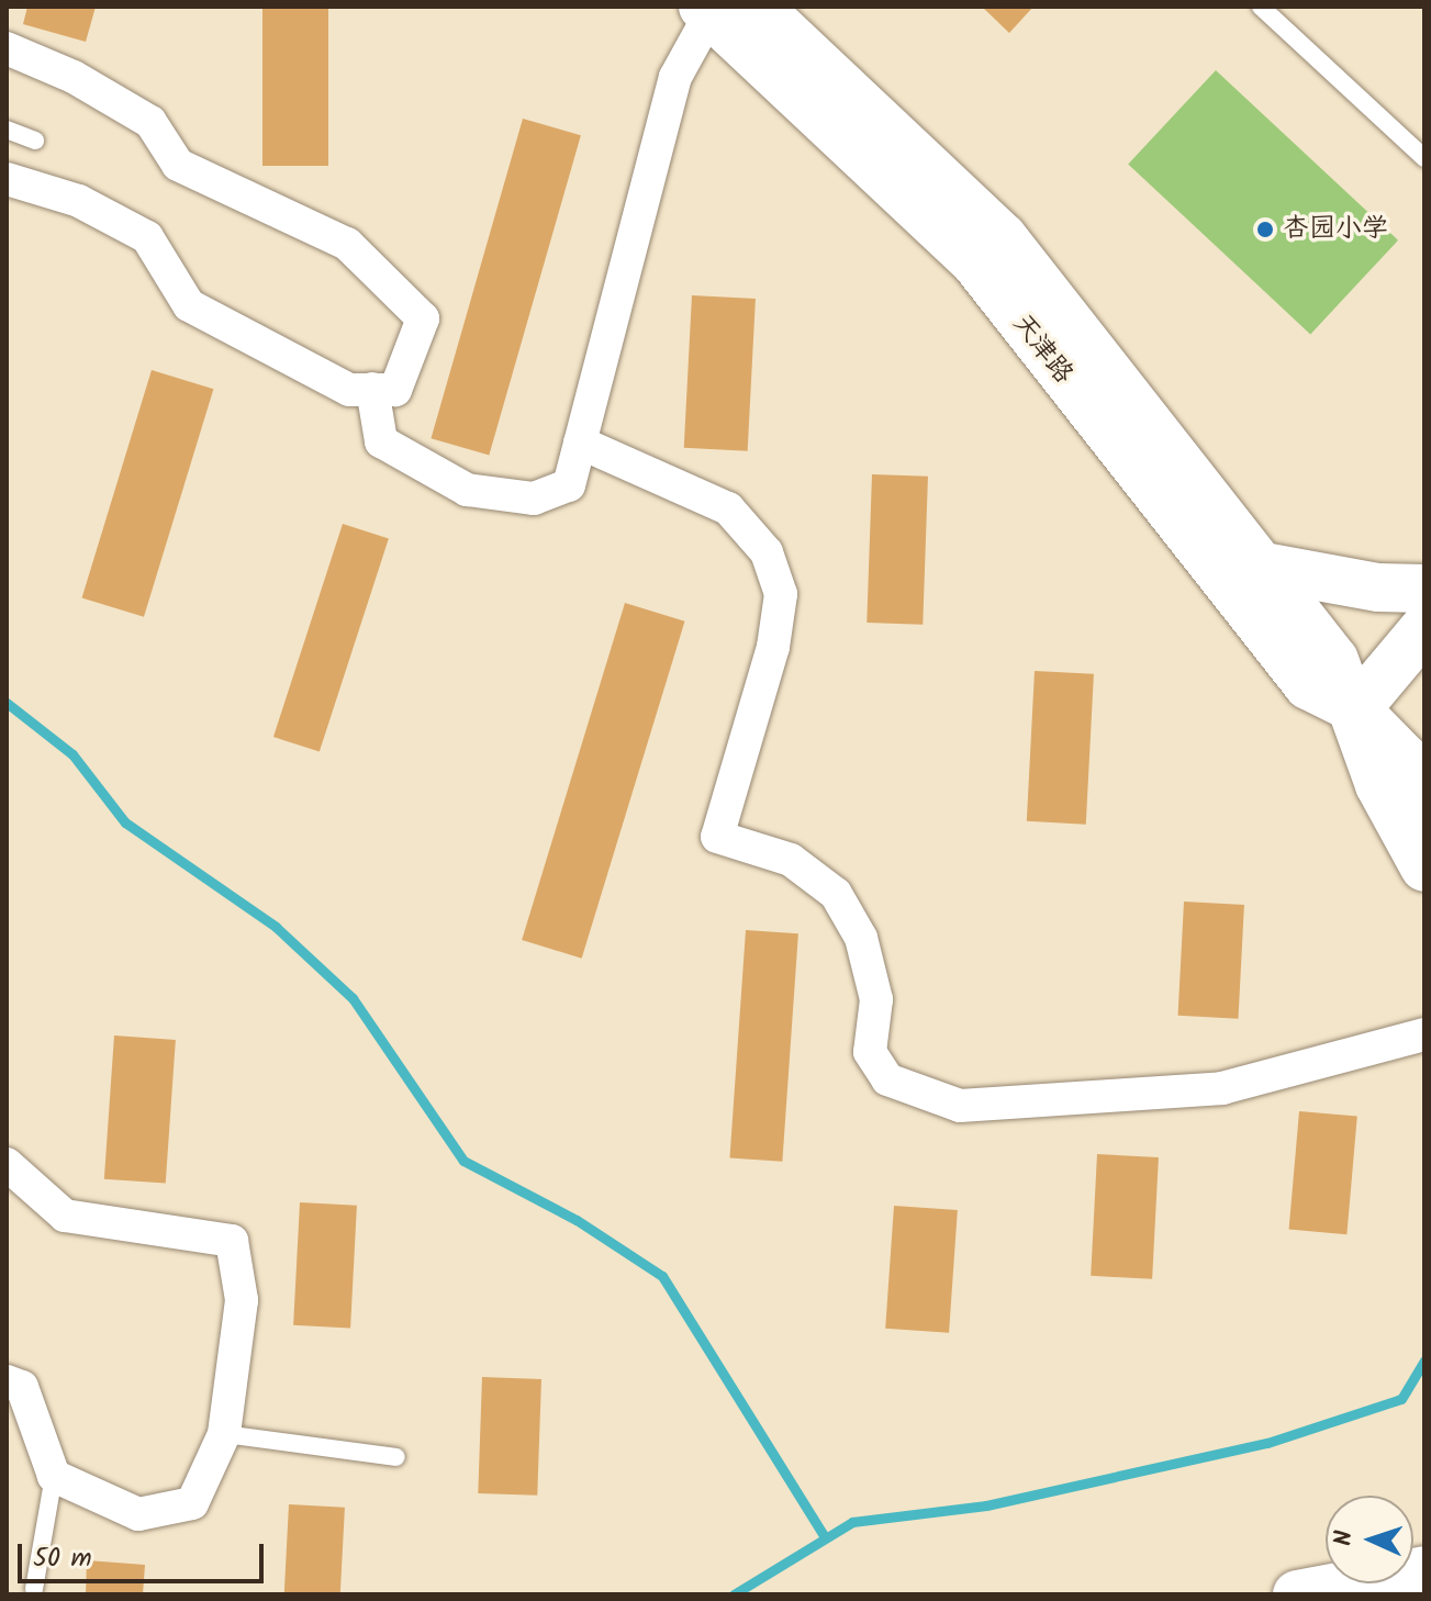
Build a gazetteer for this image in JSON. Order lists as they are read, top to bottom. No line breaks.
{"streets":{"main road":["天津路"]},"places":["杏园小学"],"scale_bar":"50 m","north":"left"}
